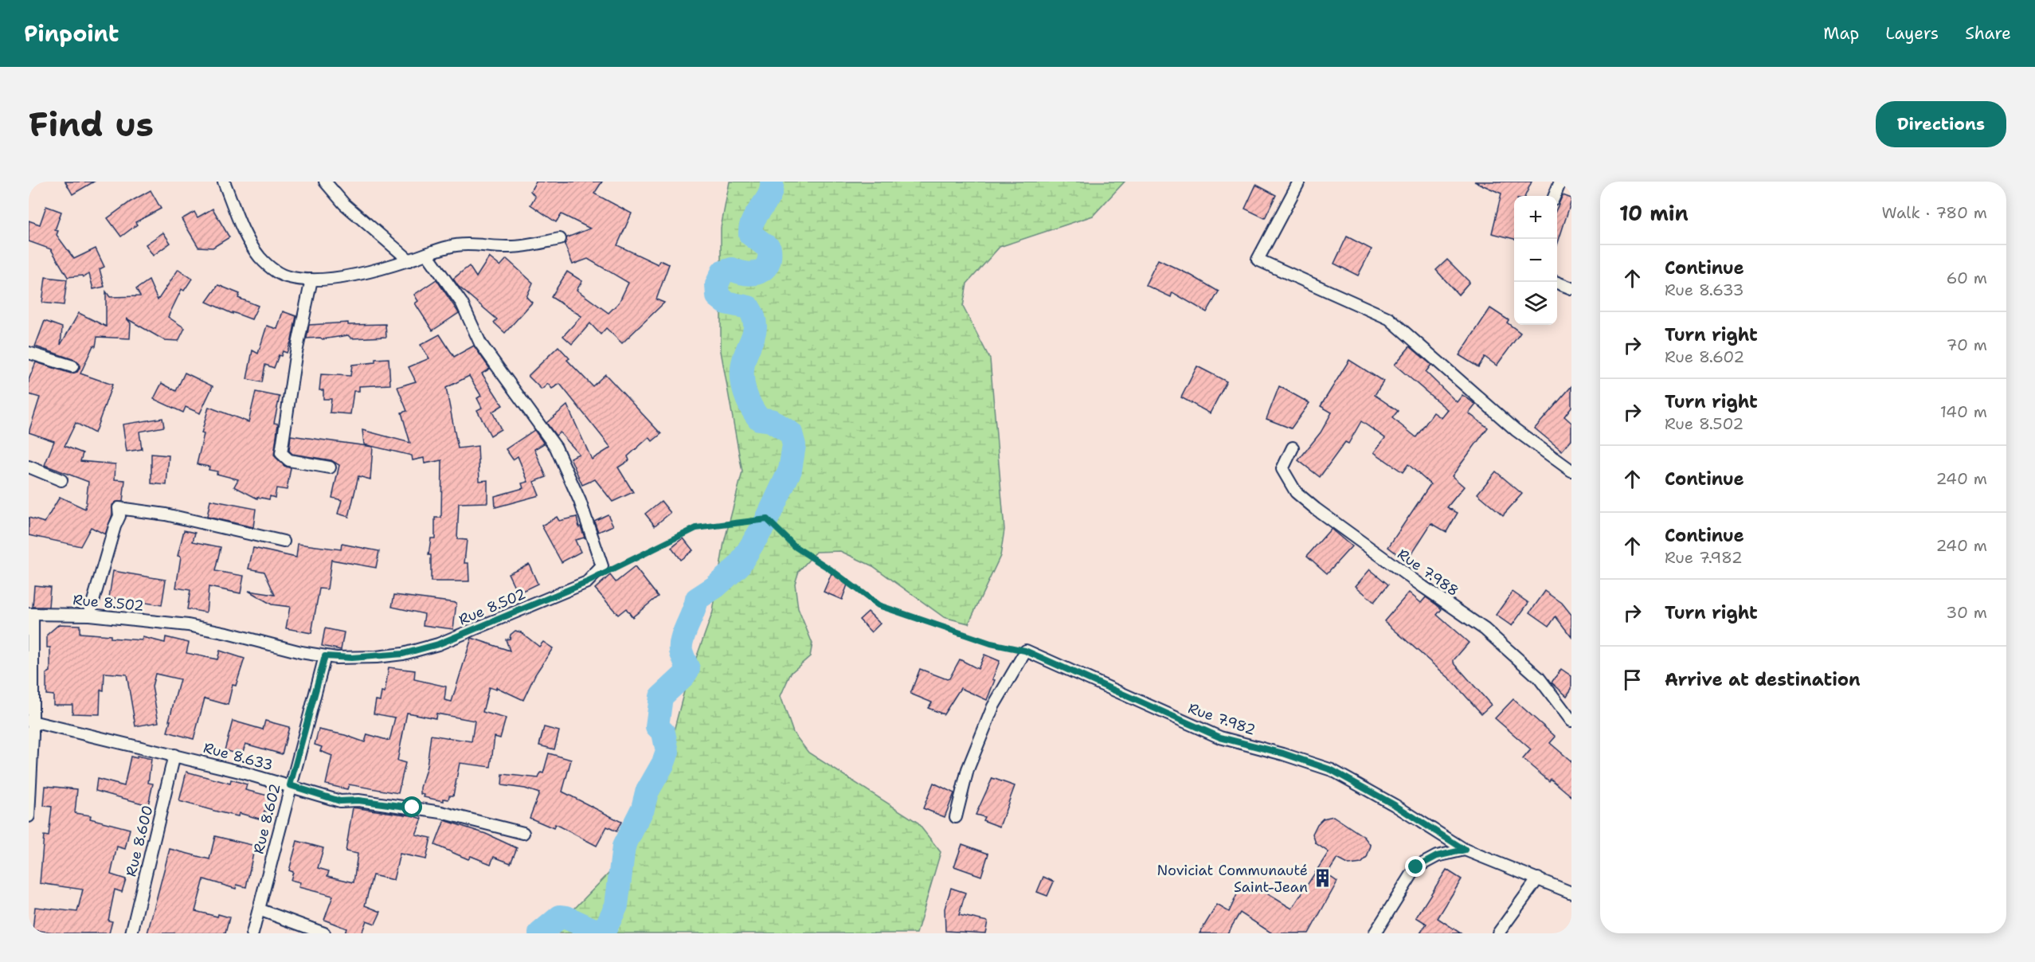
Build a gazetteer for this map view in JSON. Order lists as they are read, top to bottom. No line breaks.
{"streets":{"street":["Rue 7.988","Rue 8.502","Rue 7.982","Rue 8.633","Rue 8.602","Rue 8.600"]},"crossings":[["Rue 8.502","Rue 8.602"],["Rue 8.633","Rue 8.602"],["Rue 8.633","Rue 8.600"]],"places":{"building":["Noviciat Communauté Saint-Jean"]},"page":{"header":"Pinpoint","nav":["Map","Layers","Share"],"buttons":"Directions","title":"Find us","heading":["10 min","Walk · 780 m"],"map_buttons":["+","−"],"list":[["Continue","Rue 8.633","60 m"],["Turn right","Rue 8.602","70 m"],["Turn right","Rue 8.502","140 m"],["Continue","240 m"],["Continue","Rue 7.982","240 m"],["Turn right","30 m"],"Arrive at destination"]}}
